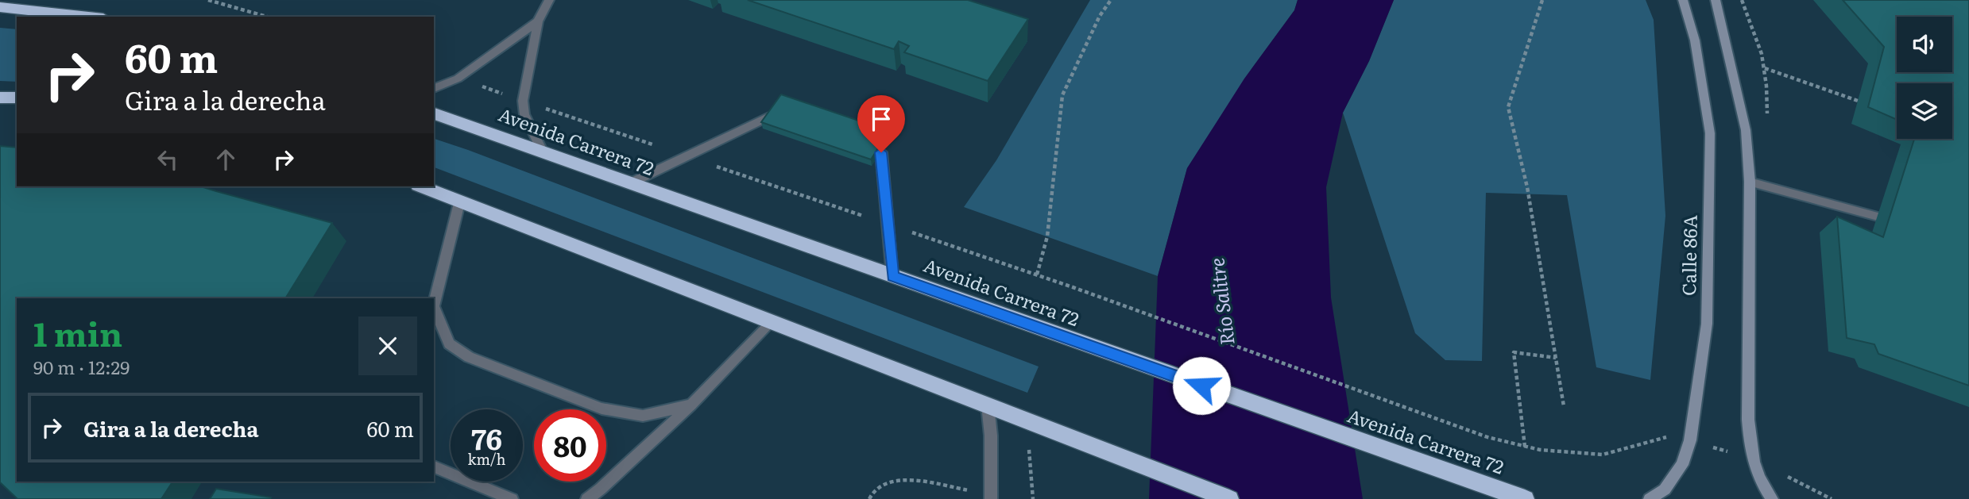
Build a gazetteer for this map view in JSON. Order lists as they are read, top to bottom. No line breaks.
{"streets":{"highway":["Avenida Carrera 72"],"street":["Calle 86A"]},"water":["Río Salitre"],"page":{"turn":["60 m","Gira a la derecha"],"heading":["1 min","90 m · 12:29"],"list":[{"name":"Gira a la derecha","value":"60 m"}],"speed":"76 km/h","limit":"80"}}
